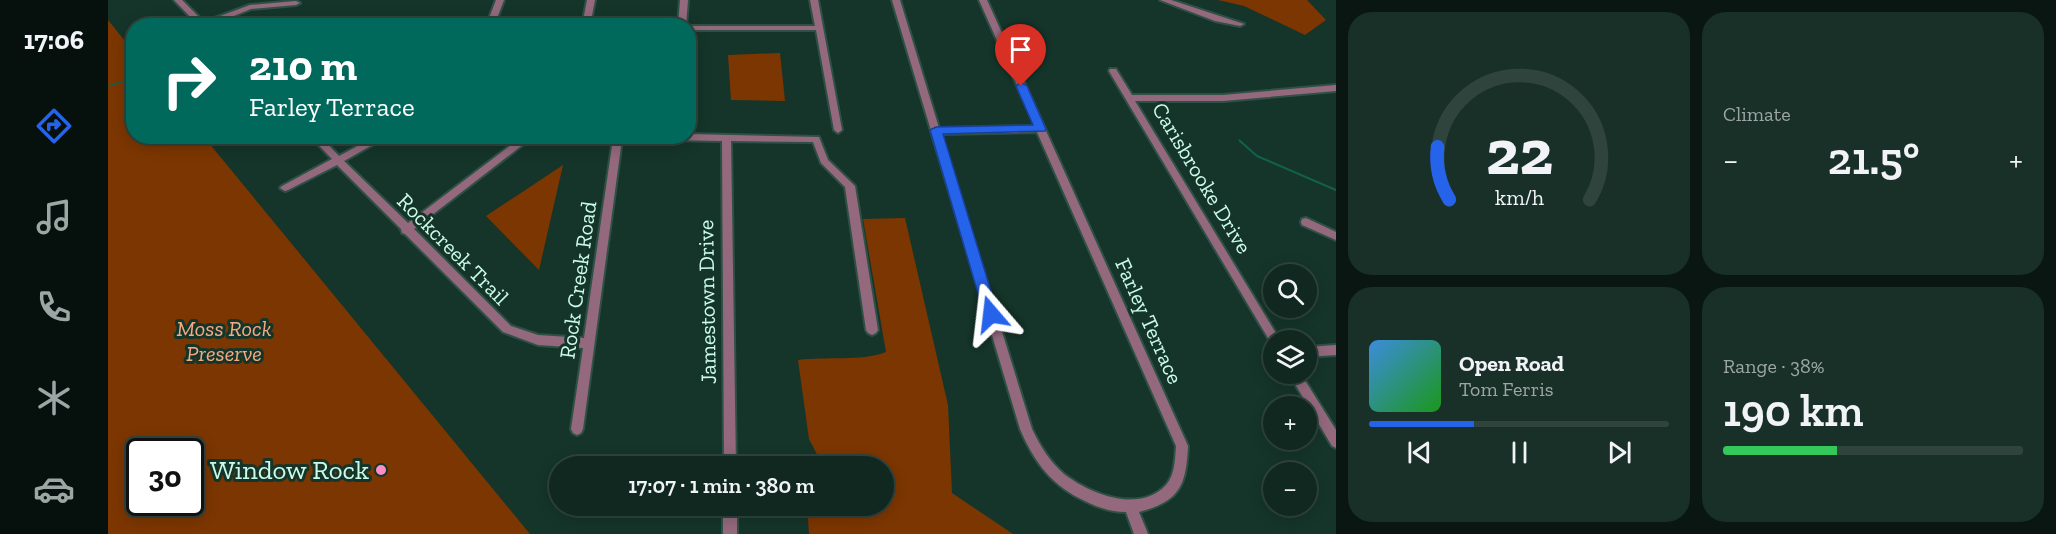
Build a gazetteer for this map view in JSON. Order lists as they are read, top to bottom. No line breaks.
{"streets":{"street":["Carisbrooke Drive","Rockcreek Trail","Rock Creek Road","Jamestown Drive","Farley Terrace"]},"crossings":[["Rockcreek Trail","Rock Creek Road"]],"parks":["Moss Rock Preserve"],"places":["Window Rock"],"page":{"tabs":"17:06","tile":["Climate",["Range · 38%","190 km"]],"turn":["210 m","Farley Terrace"],"heat":["−","21.5°","+"],"map_buttons":["+","−"],"song":["Open Road","Tom Ferris"],"limit":"30","trip":"17:07 · 1 min · 380 m","gauge":["22","km/h"]}}
